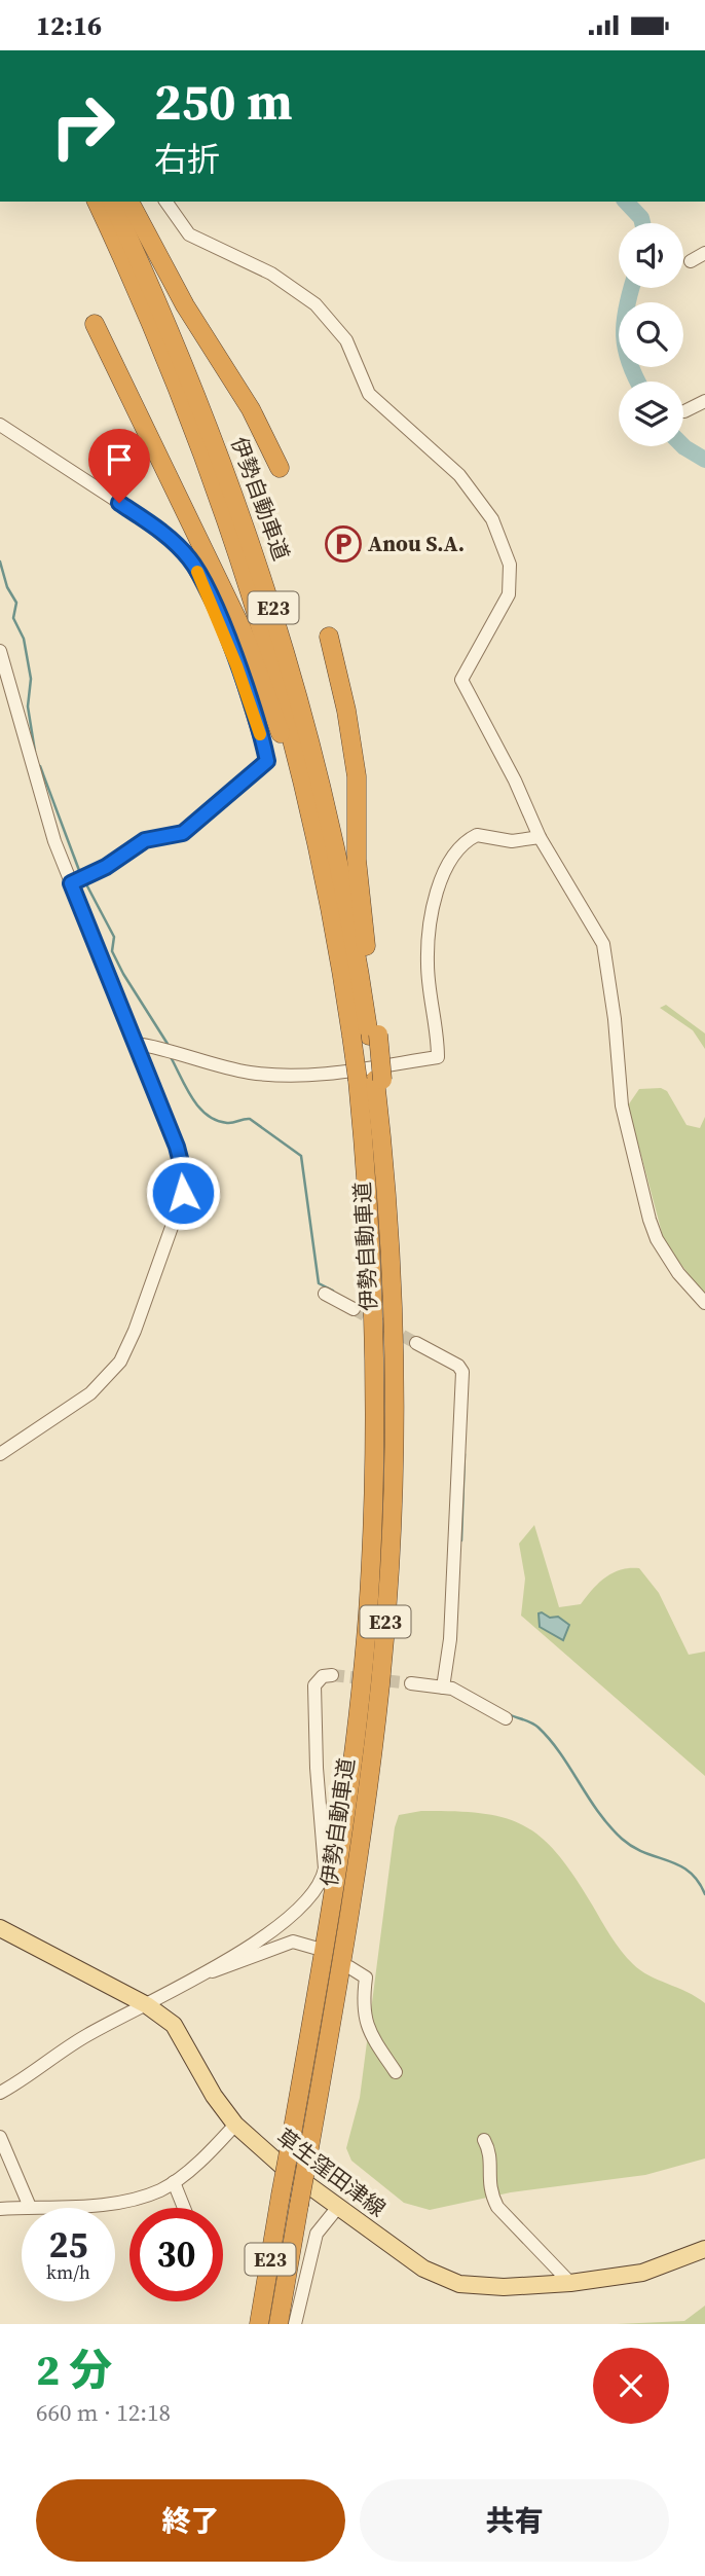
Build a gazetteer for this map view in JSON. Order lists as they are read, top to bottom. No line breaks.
{"streets":{"highway":["伊勢自動車道","E23"],"main road":["草生窪田津線"]},"places":{"parking":["Anou S.A."]},"page":{"status":"12:16","turn":["250 m","右折"],"speed":"25 km/h","limit":"30","heading":["2 分","660 m · 12:18"],"buttons":["終了","共有"]}}
